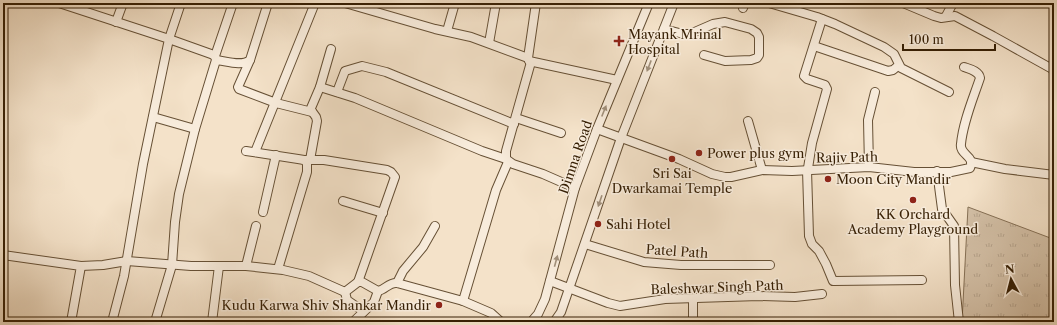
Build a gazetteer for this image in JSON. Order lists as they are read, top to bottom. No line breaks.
{"streets":{"street":["Dimna Road","Rajiv Path","Patel Path","Baleshwar Singh Path"]},"crossings":[["Dimna Road","Rajiv Path"],["Dimna Road","Baleshwar Singh Path"]],"places":{"health":["Mayank Mrinal Hospital"],"other":["Power plus gym","Sri Sai Dwarkamai Temple","Moon City Mandir","KK Orchard Academy Playground","Sahi Hotel","Kudu Karwa Shiv Shankar Mandir"]},"scale_bar":"100 m","north":"top"}
